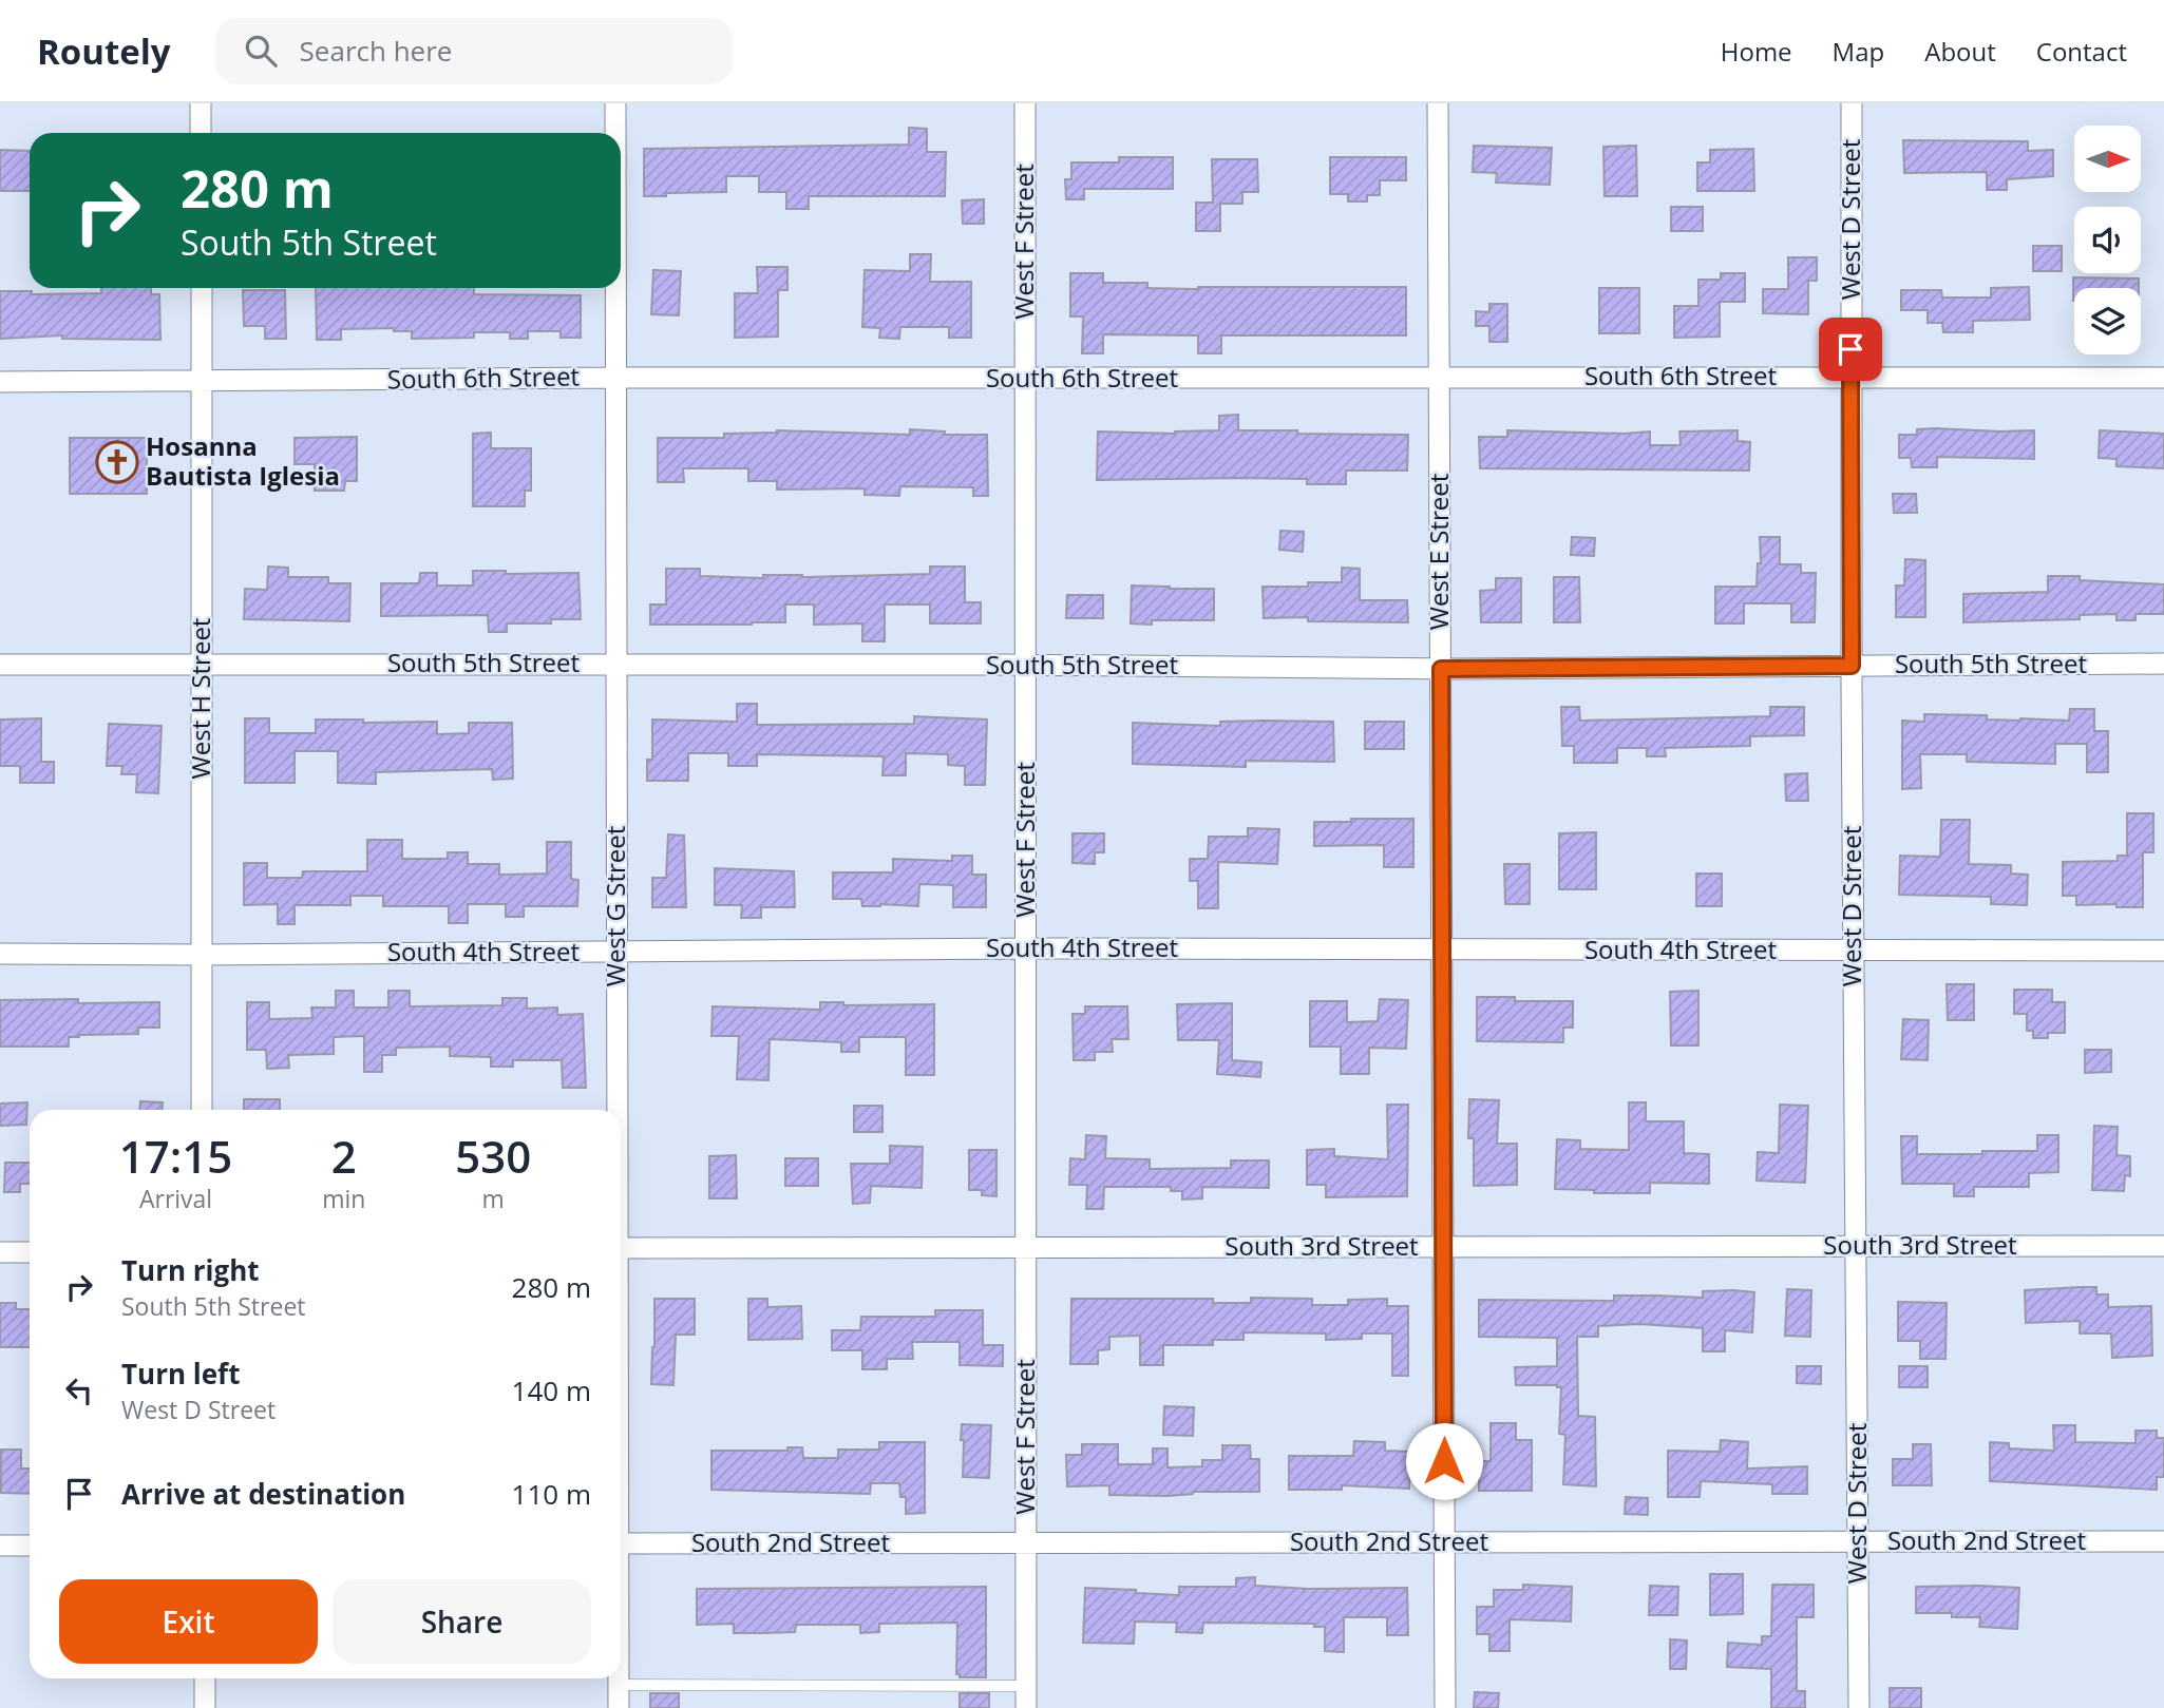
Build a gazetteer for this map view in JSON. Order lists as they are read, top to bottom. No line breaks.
{"streets":{"street":["West D Street","West F Street","South 6th Street","West E Street","South 5th Street","West H Street","West G Street","South 4th Street","South 3rd Street","South 2nd Street"]},"crossings":[["West D Street","South 6th Street"],["West D Street","South 5th Street"],["West D Street","South 4th Street"],["West D Street","South 3rd Street"],["West D Street","South 2nd Street"],["West F Street","South 6th Street"],["West F Street","South 5th Street"],["West F Street","South 4th Street"],["West F Street","South 3rd Street"],["West F Street","South 2nd Street"],["South 6th Street","West E Street"],["South 6th Street","West H Street"],["South 6th Street","West G Street"],["West E Street","South 5th Street"],["West E Street","South 4th Street"],["West E Street","South 3rd Street"],["West E Street","South 2nd Street"],["South 5th Street","West H Street"],["South 5th Street","West G Street"],["West H Street","South 4th Street"],["West G Street","South 4th Street"]],"places":{"church":["Hosanna Bautista Iglesia"]},"north":"right","page":{"header":"Routely","search":"Search here","nav":["Home","Map","About","Contact"],"turn":["280 m","South 5th Street"],"eta":["17:15","Arrival","2","min","530","m"],"list":[{"name":"Turn right","note":"South 5th Street","value":"280 m"},{"name":"Turn left","note":"West D Street","value":"140 m"},{"name":"Arrive at destination","value":"110 m"}],"buttons":["Exit","Share"]}}
